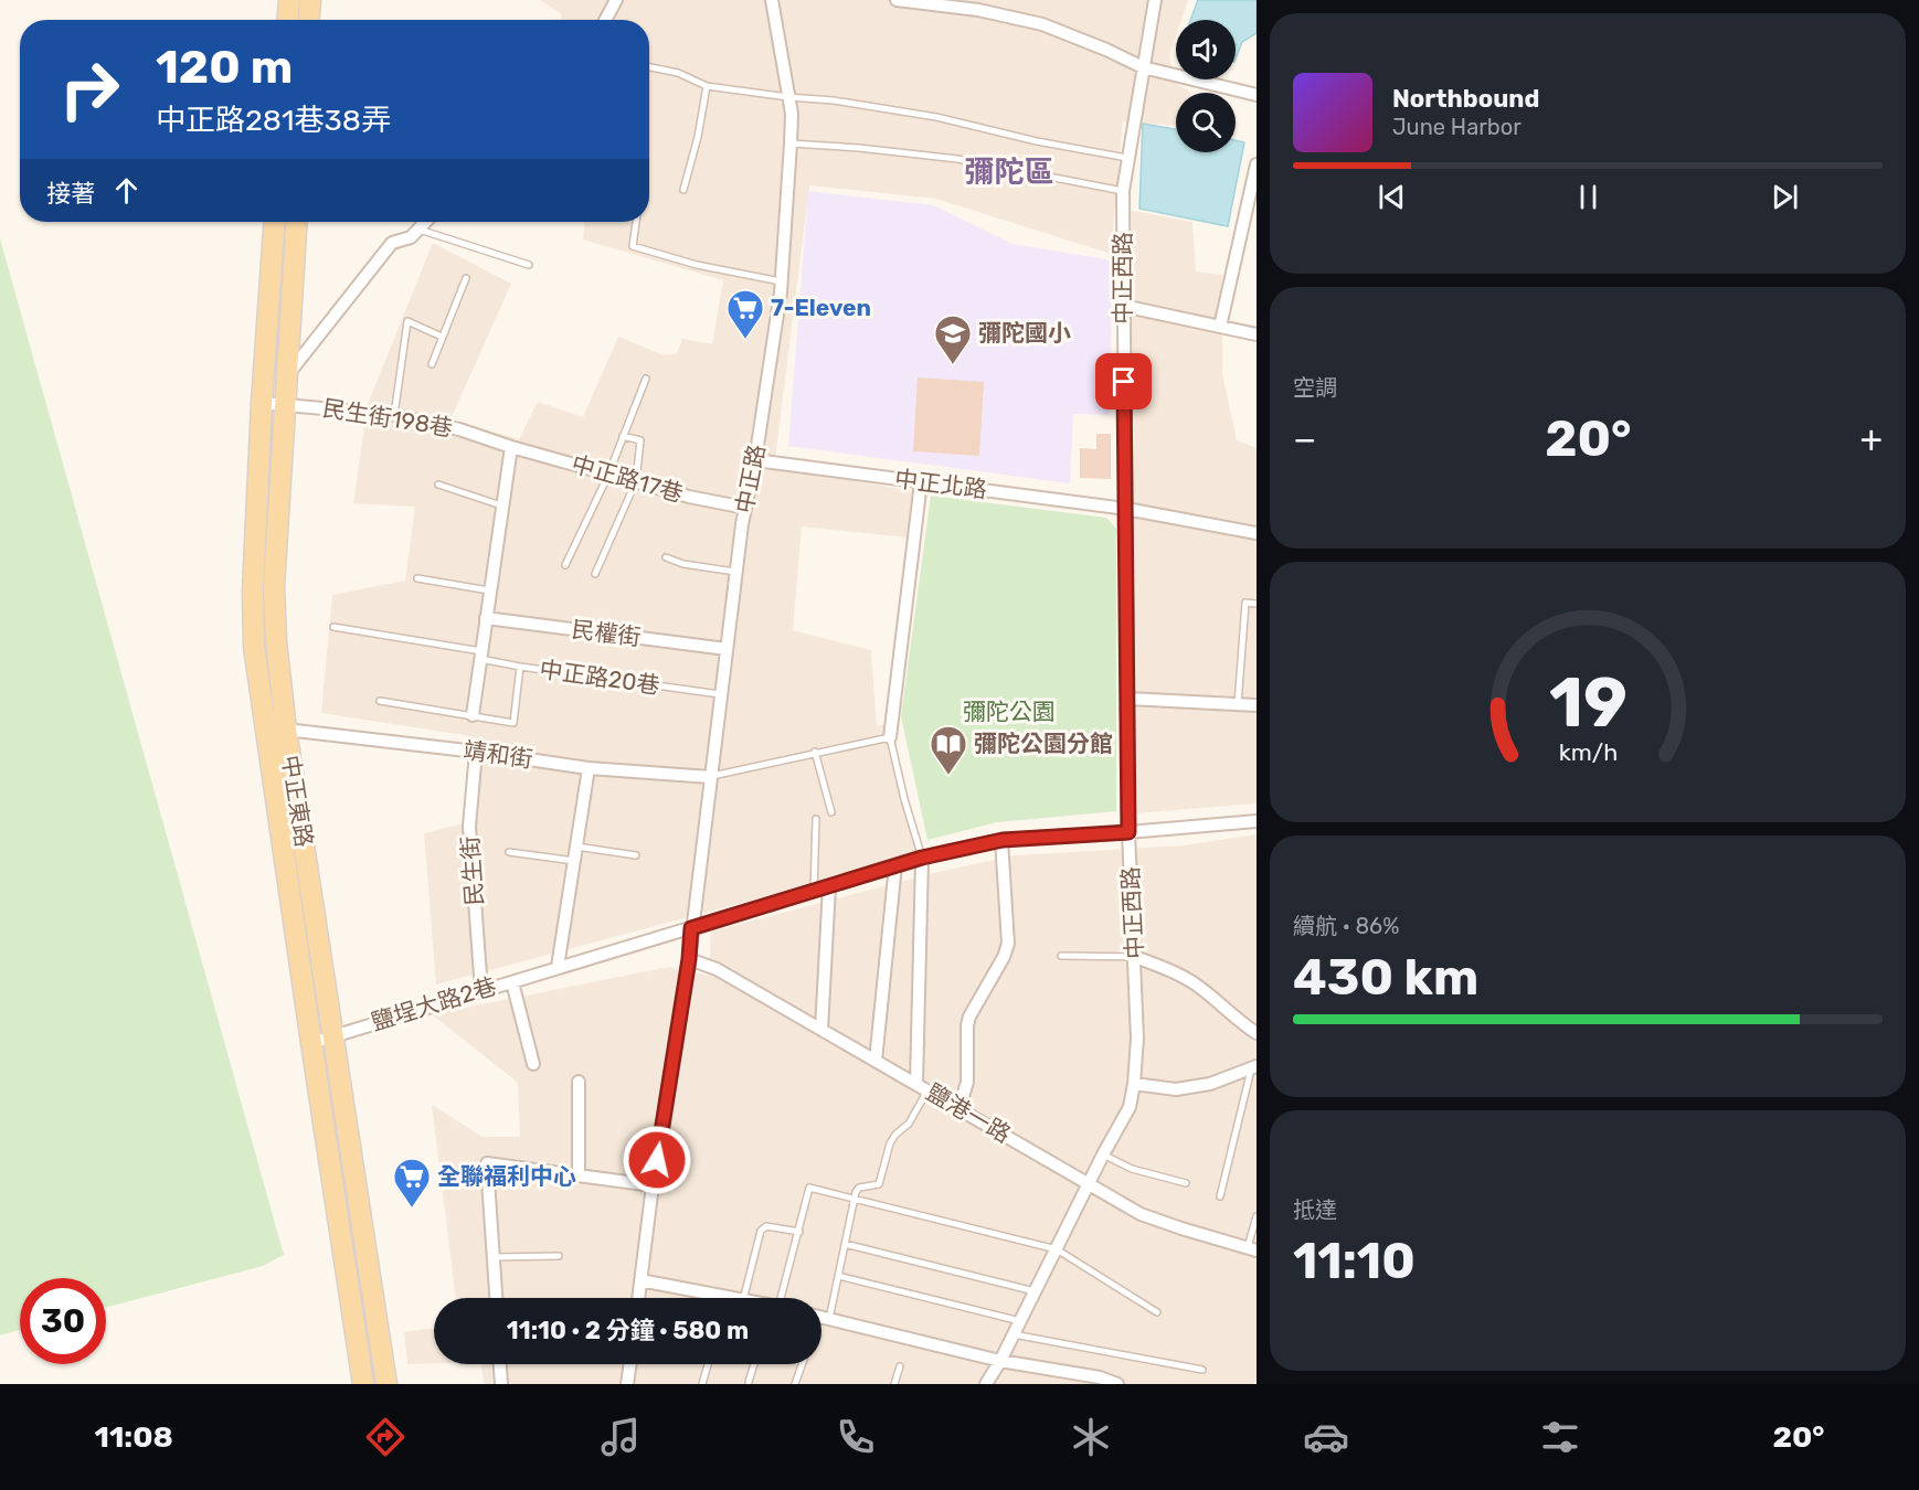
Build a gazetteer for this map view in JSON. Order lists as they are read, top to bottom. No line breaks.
{"streets":{"main road":["中正東路"],"street":["中正西路","民生街198巷","中正路17巷","中正路","中正北路","民權街","靖和街","民生街","鹽埕大路2巷","鹽港一路"],"lane":["中正路20巷"]},"crossings":[["中正西路","中正北路"],["中正西路","鹽埕大路2巷"],["中正西路","鹽港一路"],["民生街198巷","中正路17巷"],["民生街198巷","中正東路"],["中正路17巷","中正路"],["中正路","中正北路"],["中正路","民權街"],["中正路","中正路20巷"],["中正路","靖和街"],["中正路","鹽埕大路2巷"],["中正路","鹽港一路"],["靖和街","中正東路"],["靖和街","民生街"],["中正東路","鹽埕大路2巷"],["民生街","鹽埕大路2巷"]],"districts":["彌陀區"],"parks":["彌陀公園"],"places":{"supermarket":["7-Eleven","全聯福利中心"],"school or university":["彌陀國小"],"library":["彌陀公園分館"]},"page":{"turn":["120 m","中正路281巷38弄"],"song":["Northbound","June Harbor"],"then":"接著","tile":["空調",["續航 · 86%","430 km"],["抵達","11:10"]],"heat":["−","20°","+"],"limit":"30","trip":"11:10 · 2 分鐘 · 580 m","tabs":["11:08","20°"],"gauge":["19","km/h"]}}
